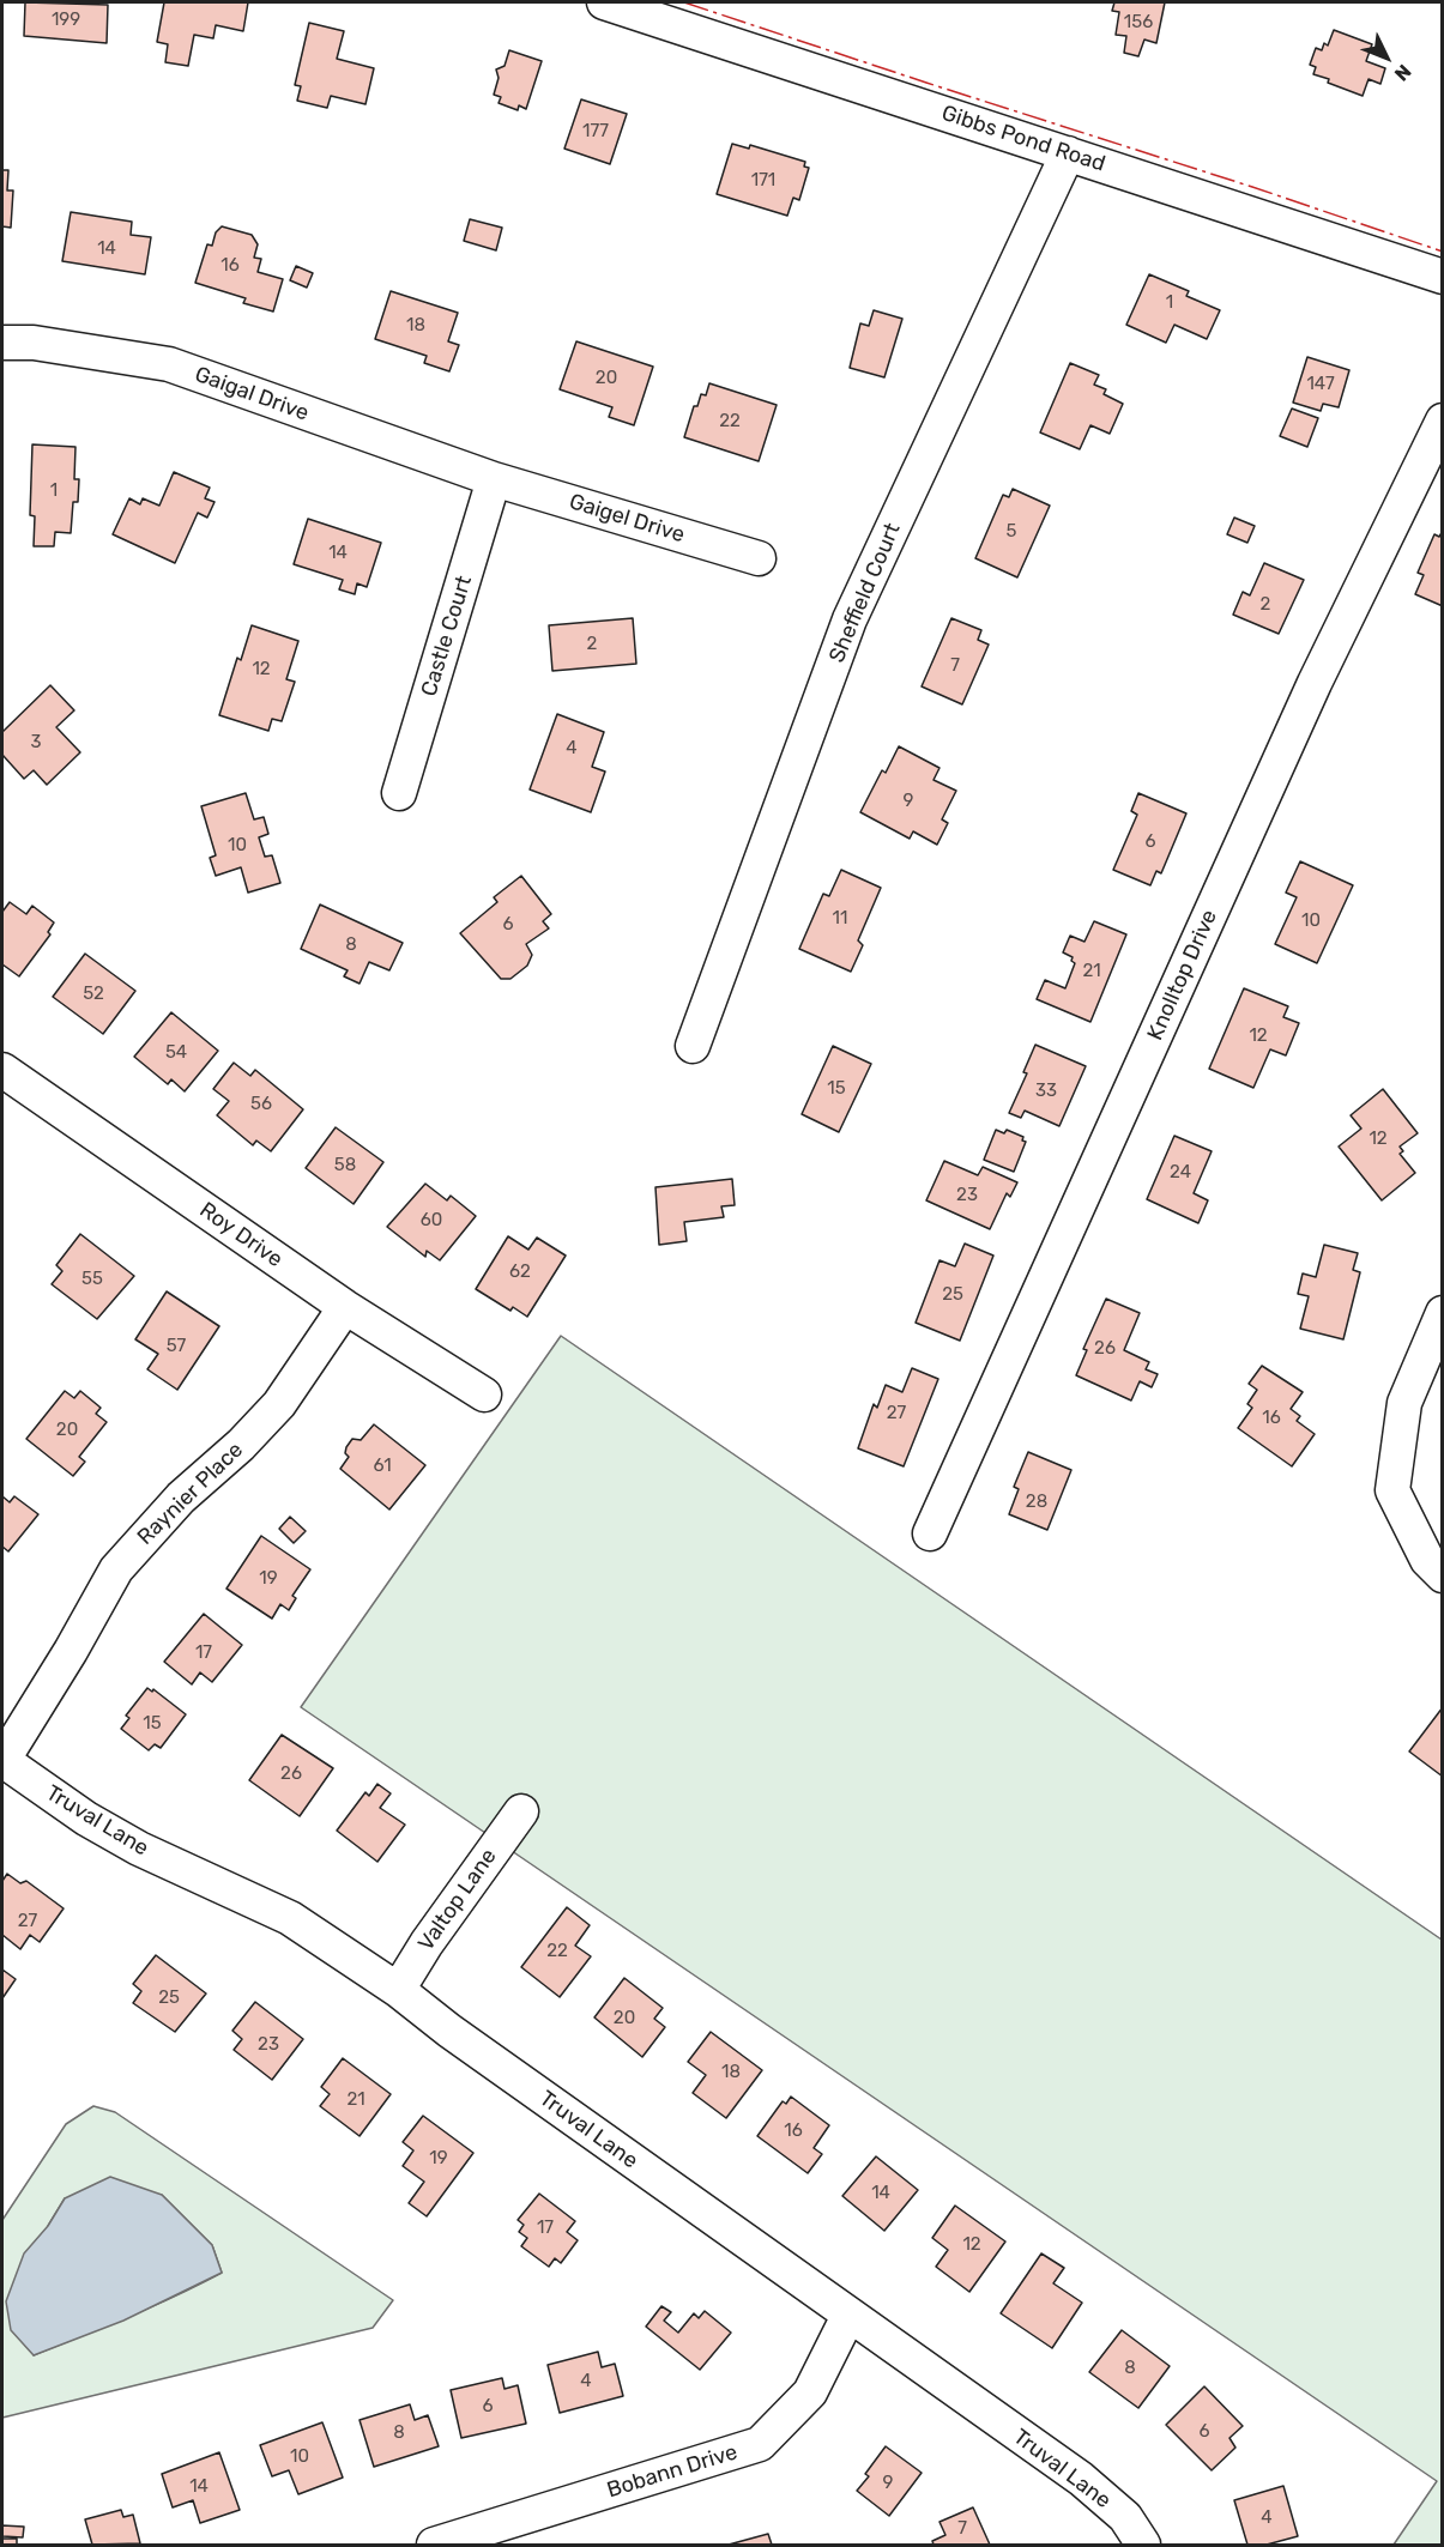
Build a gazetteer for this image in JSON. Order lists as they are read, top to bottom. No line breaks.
{"streets":{"street":["Gibbs Pond Road","Gaigal Drive","Gaigel Drive","Sheffield Court","Castle Court","Knolltop Drive","Roy Drive","Raynier Place","Truval Lane","Valtop Lane","Bobann Drive"]},"crossings":[["Gibbs Pond Road","Sheffield Court"],["Gaigal Drive","Gaigel Drive"],["Gaigal Drive","Castle Court"],["Gaigel Drive","Castle Court"],["Roy Drive","Raynier Place"],["Raynier Place","Truval Lane"],["Truval Lane","Valtop Lane"],["Truval Lane","Bobann Drive"]],"house_numbers":["199","156","177","171","14","16","1","18","20","147","22","1","5","14","2","2","7","12","3","4","9","6","10","11","10","6","8","21","52","12","54","15","33","56","12","58","24","23","60","62","55","25","57","26","27","16","20","61","28","19","17","15","26","27","22","25","20","23","18","21","16","19","14","17","12","8","4","6","6","8","10","9","14","4","7"],"north":"bottom right"}
